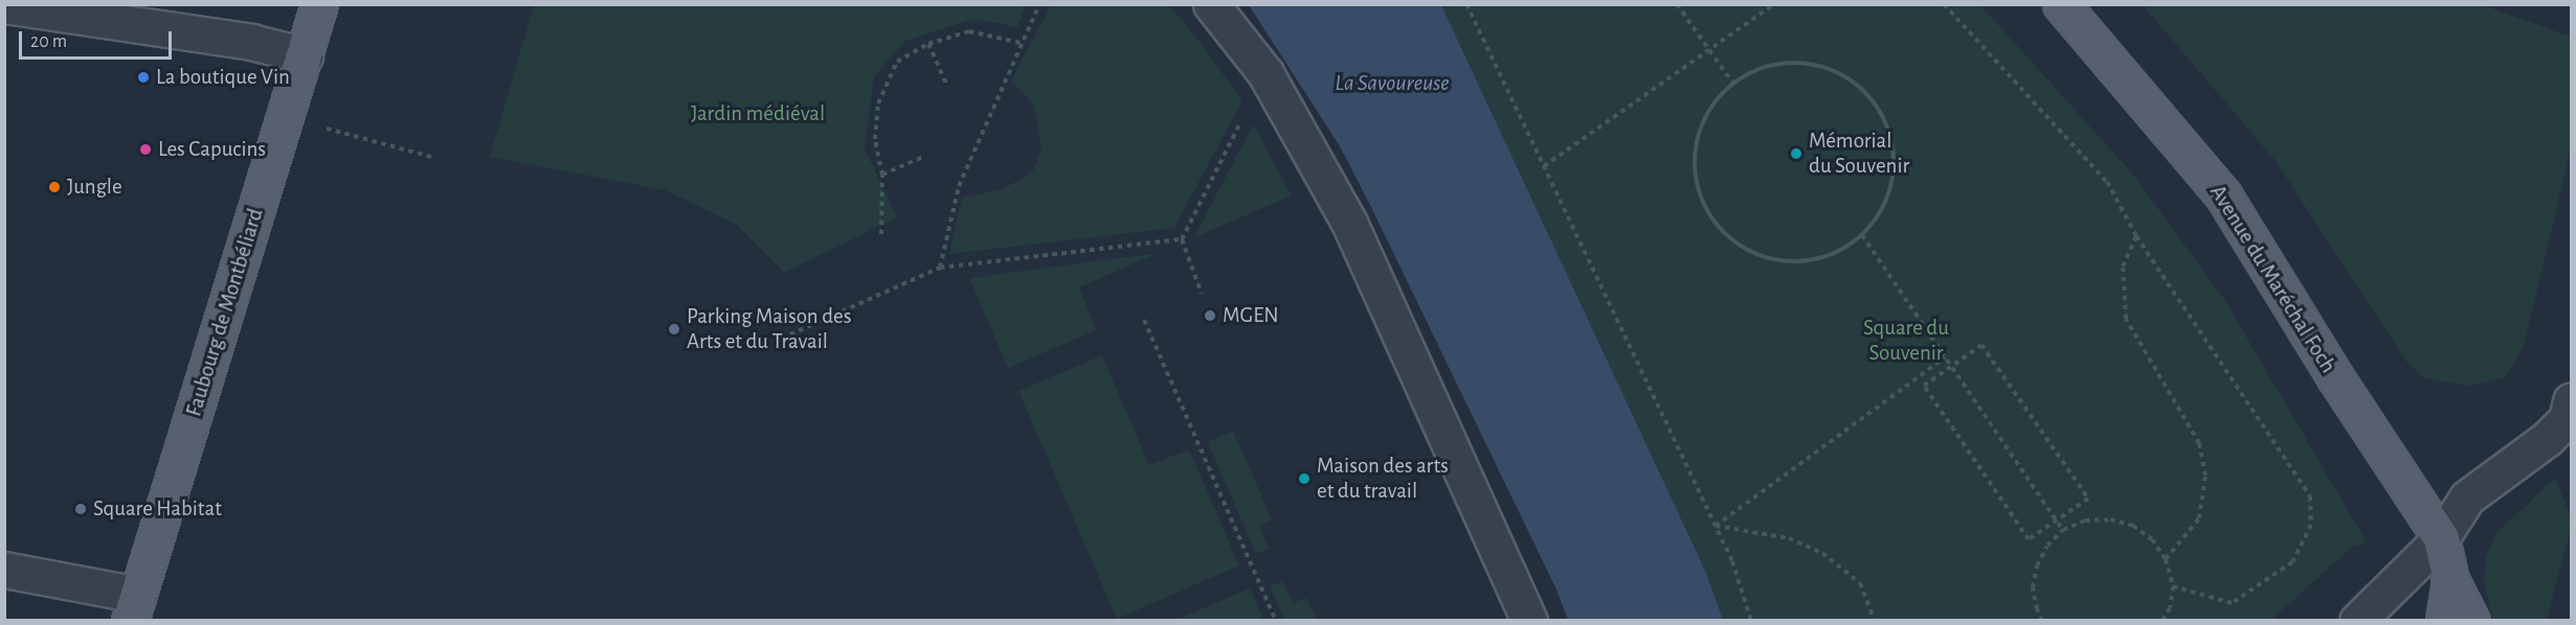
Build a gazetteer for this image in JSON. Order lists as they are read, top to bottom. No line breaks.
{"streets":{"main road":["Avenue du Maréchal Foch","Faubourg de Montbéliard"]},"water":["La Savoureuse"],"parks":["Jardin médiéval","Square du Souvenir"],"places":["La boutique Vin","Les Capucins","Mémorial du Souvenir","Jungle","MGEN","Parking Maison des Arts et du Travail","Maison des arts et du travail","Square Habitat"],"scale_bar":"20 m"}
